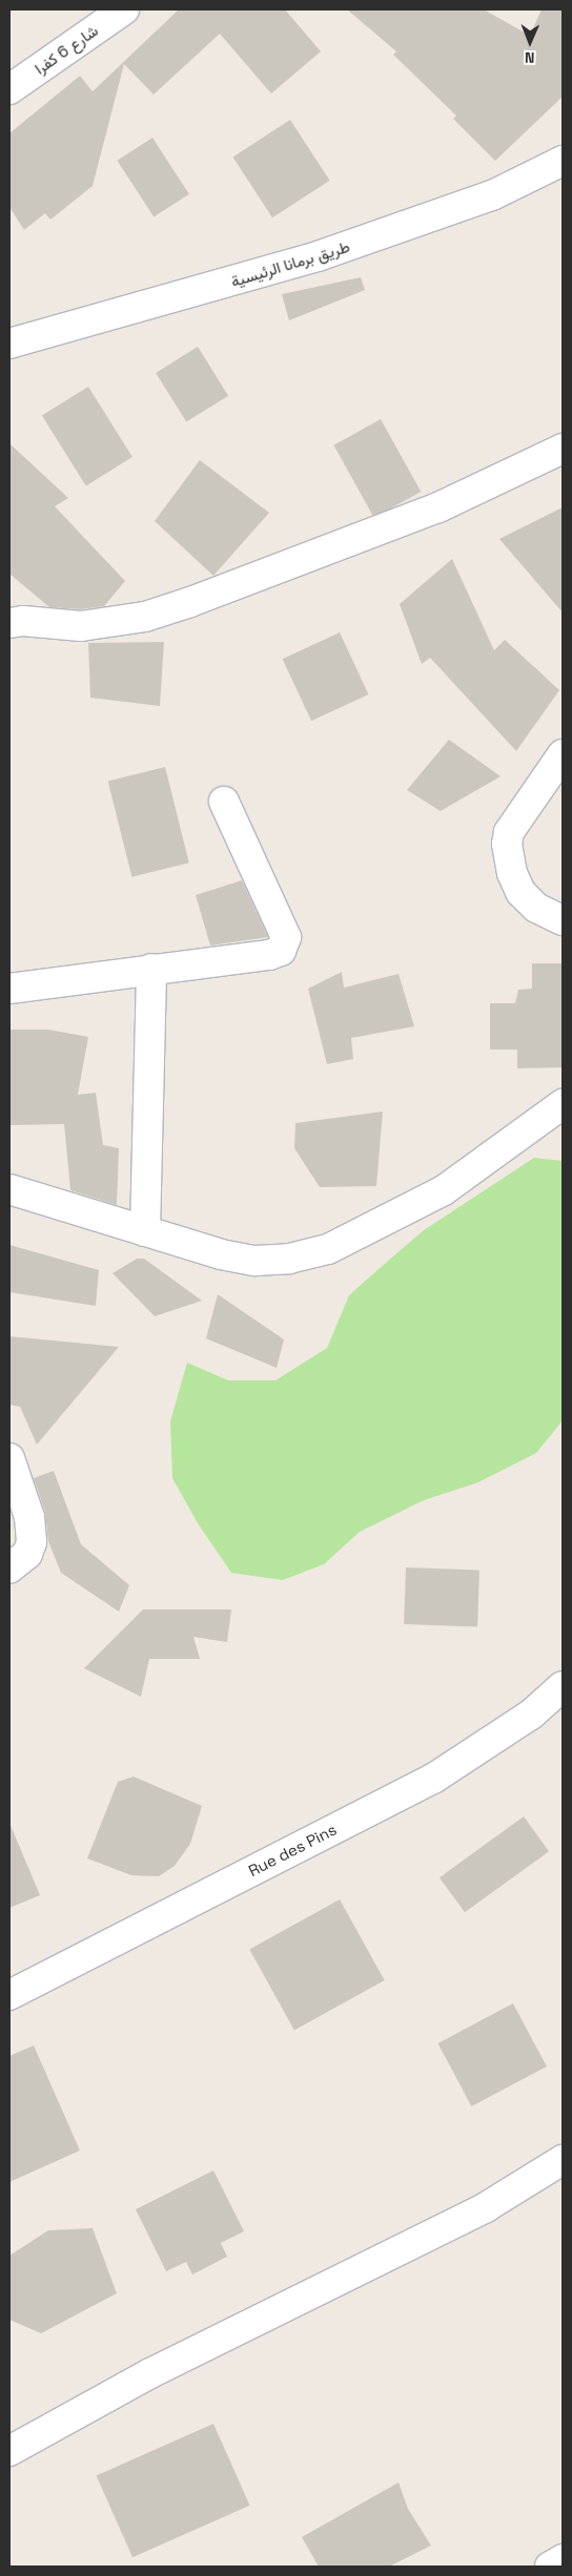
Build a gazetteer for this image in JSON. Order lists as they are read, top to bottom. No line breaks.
{"streets":{"street":["شارع 6 كفرا","طريق برمانا الرئيسية","Rue des Pins"]},"north":"bottom"}
